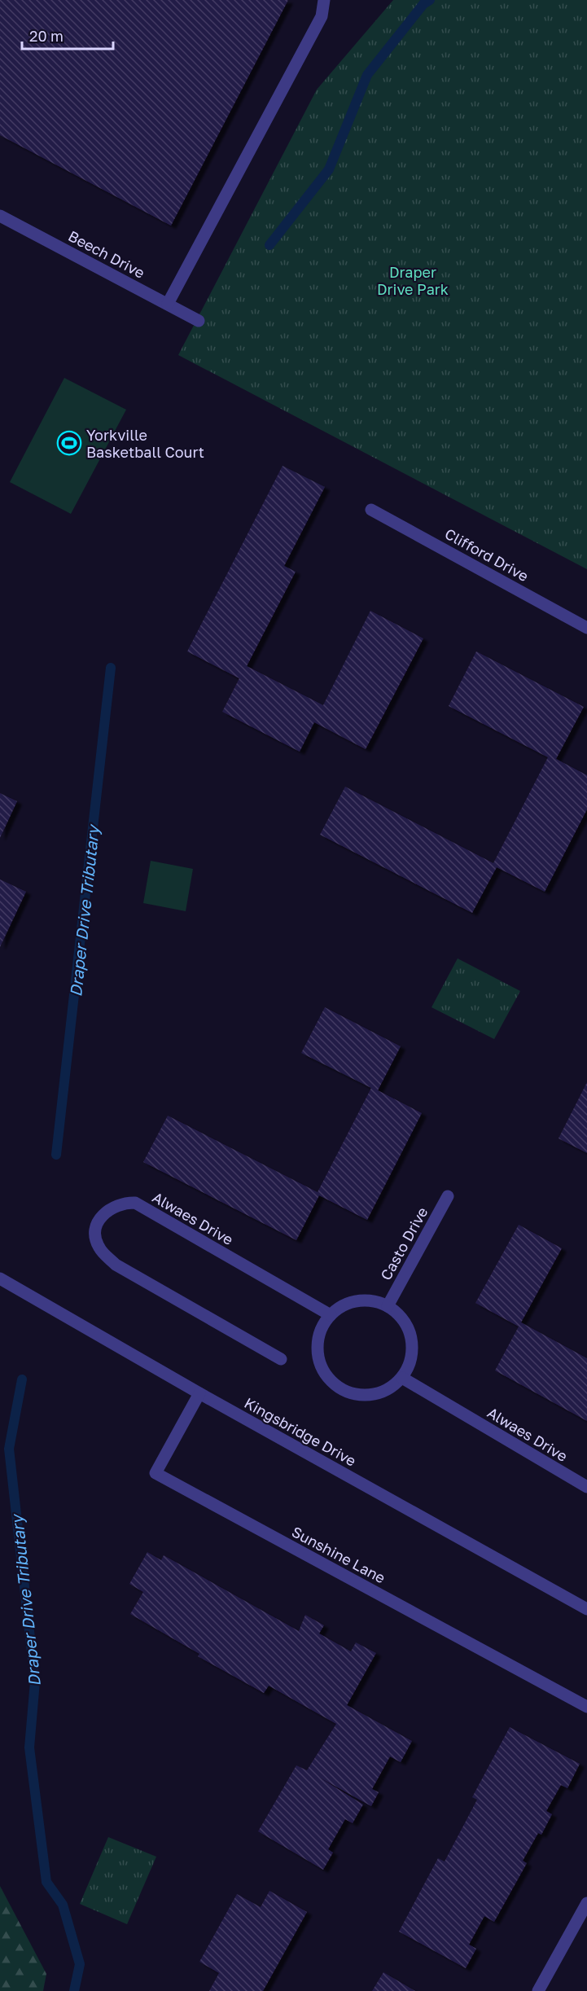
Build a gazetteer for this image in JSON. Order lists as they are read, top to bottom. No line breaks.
{"streets":{"street":["Beech Drive","Clifford Drive","Alwaes Drive","Casto Drive","Kingsbridge Drive","Sunshine Lane"]},"crossings":[["Alwaes Drive","Casto Drive"],["Kingsbridge Drive","Sunshine Lane"]],"water":["Draper Drive Tributary"],"parks":["Draper Drive Park"],"places":{"sports":["Yorkville Basketball Court"]},"scale_bar":"20 m"}
